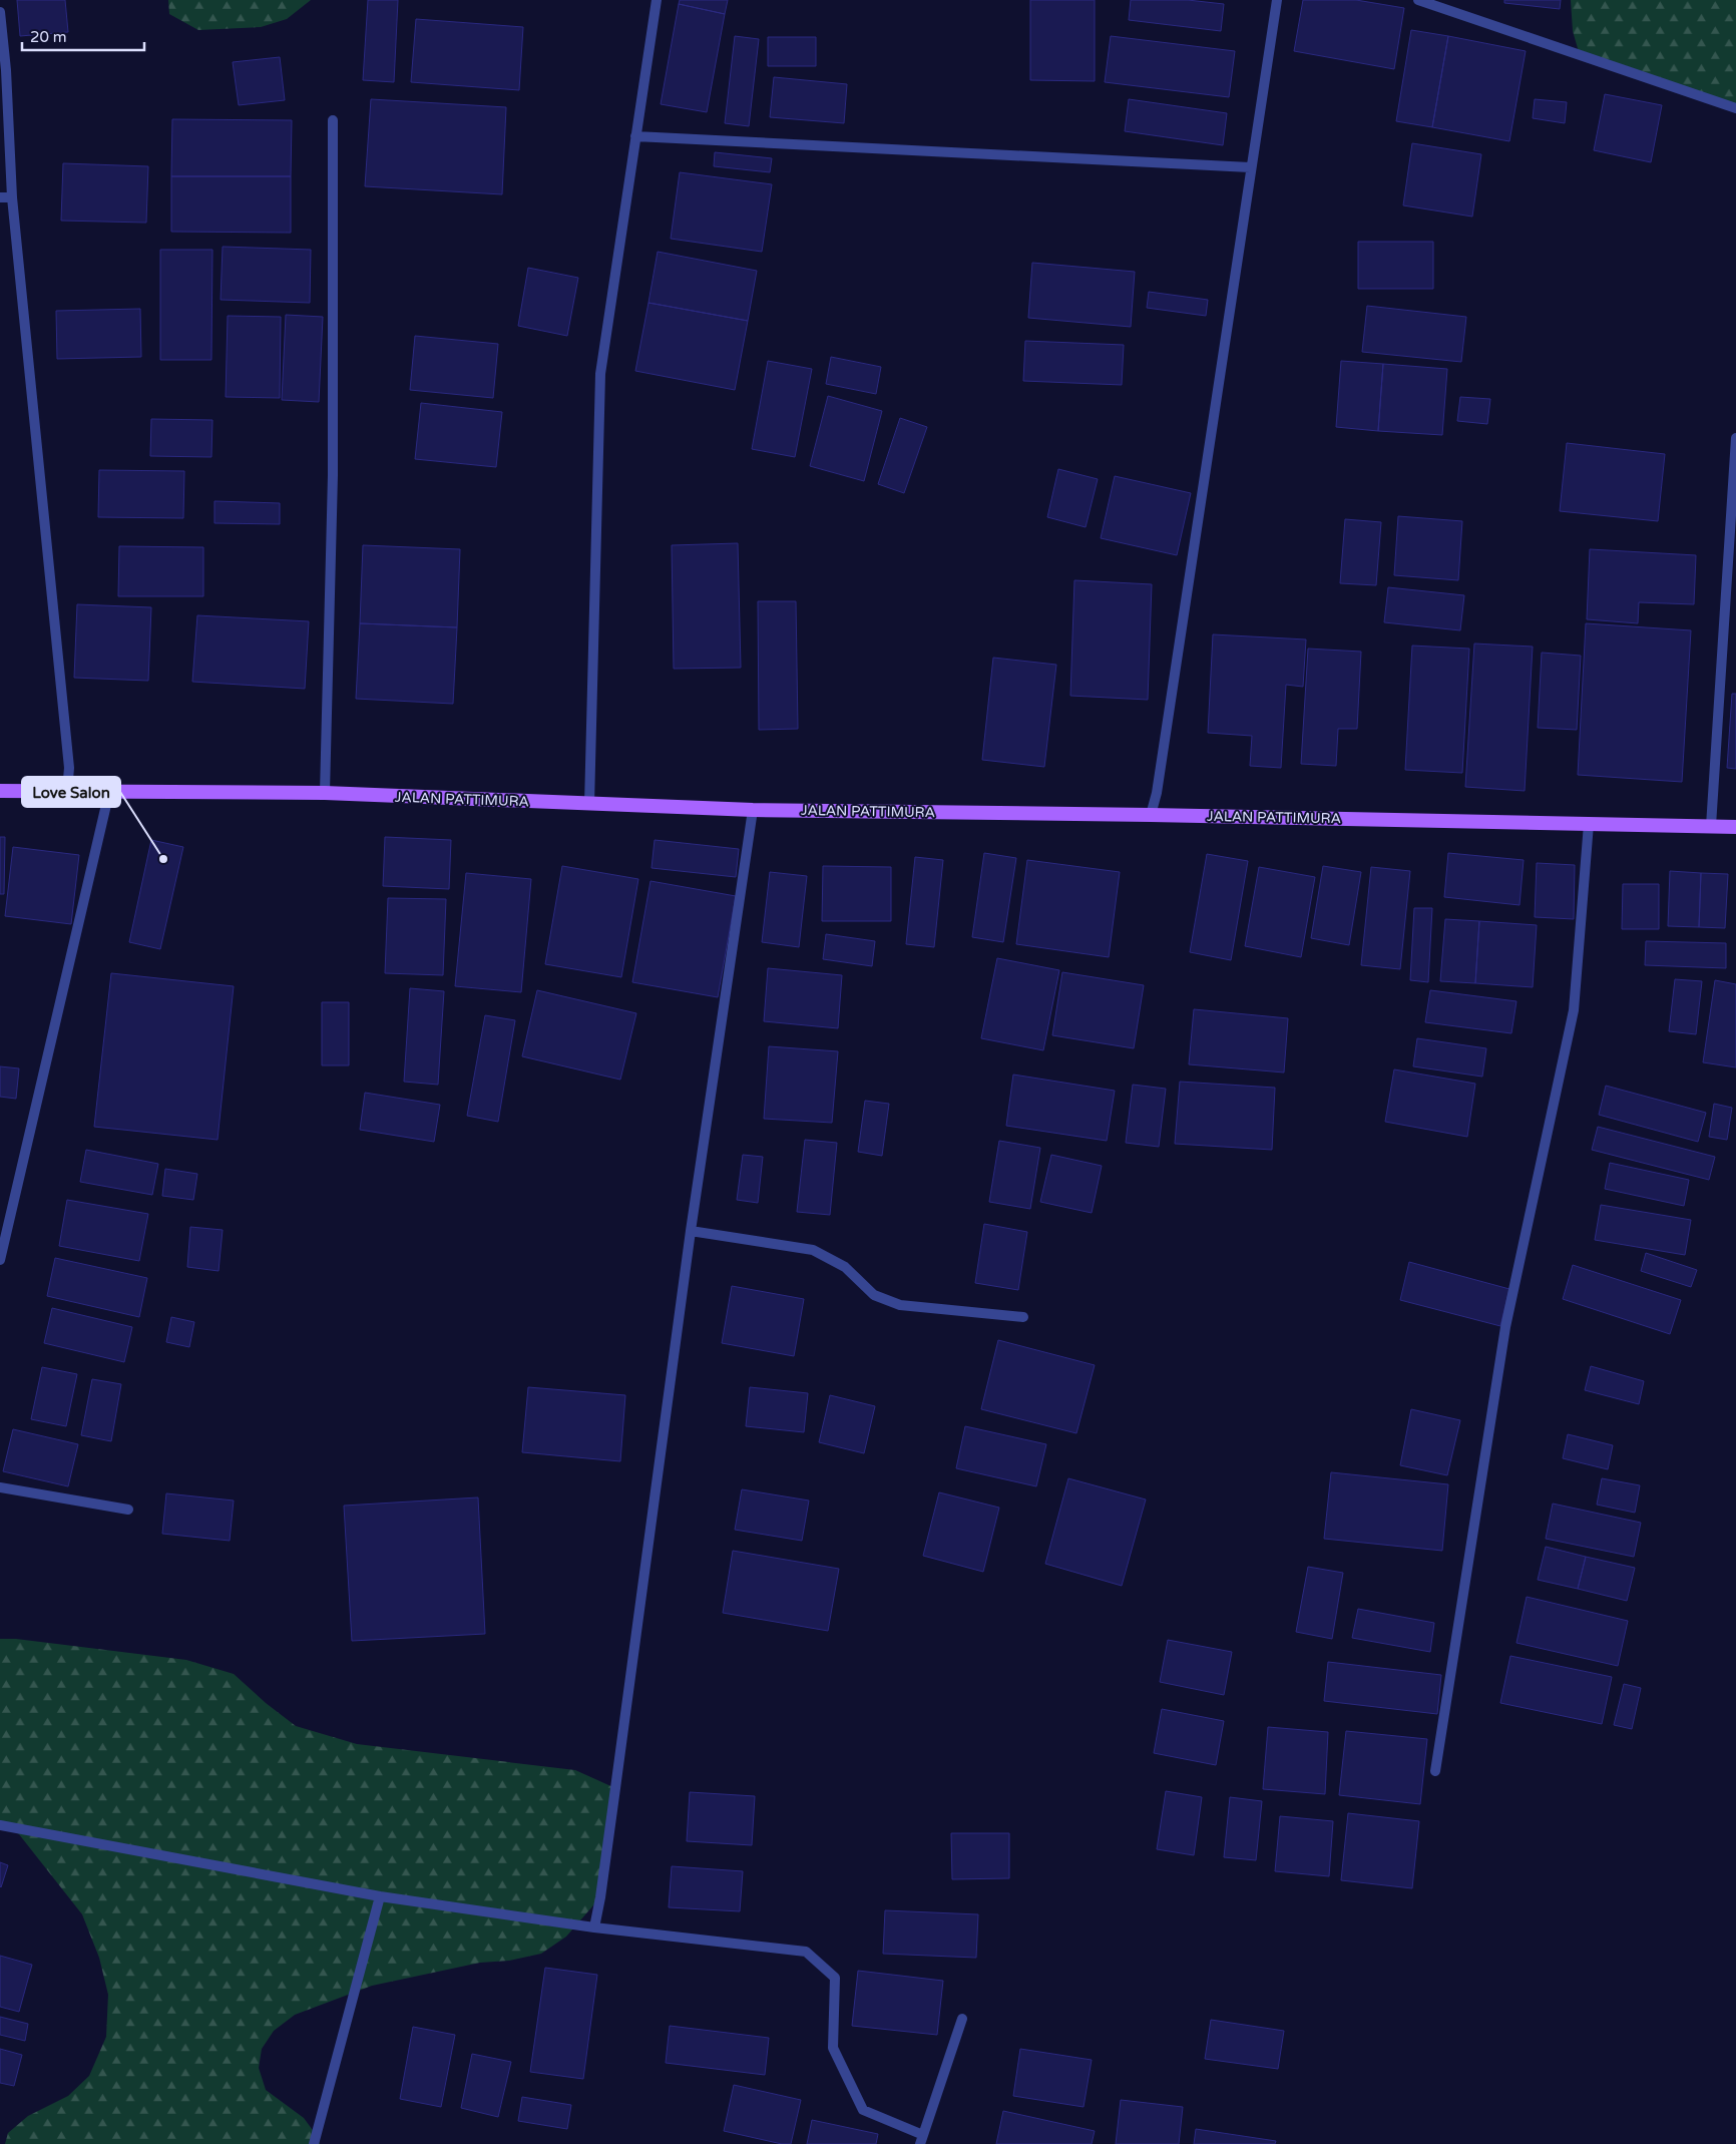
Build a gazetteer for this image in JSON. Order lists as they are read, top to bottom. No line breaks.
{"streets":{"main road":["JALAN PATTIMURA"]},"places":["Love Salon"],"scale_bar":"20 m"}
